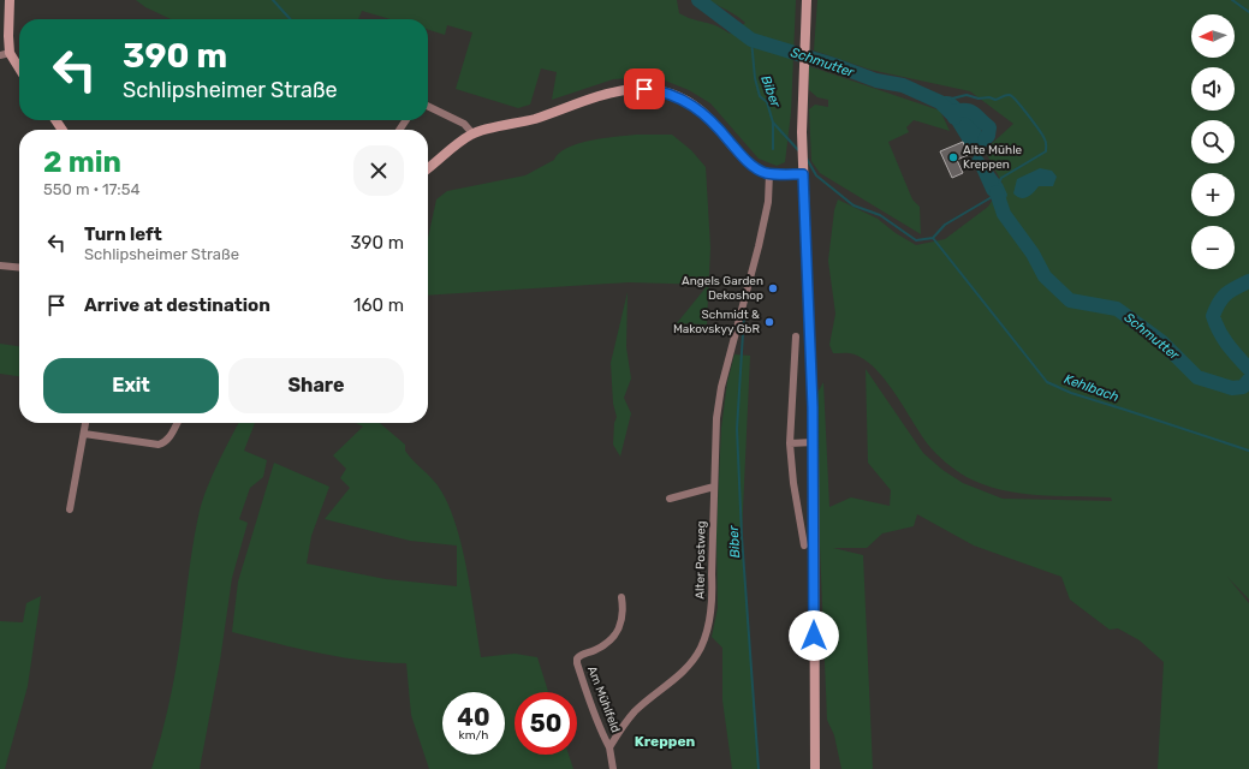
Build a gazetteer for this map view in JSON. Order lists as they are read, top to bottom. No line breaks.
{"streets":{"street":["Alter Postweg","Am Mühlfeld"]},"crossings":[["Alter Postweg","Am Mühlfeld"]],"districts":["Kreppen"],"water":["Schmutter","Biber","Kehlbach"],"places":["Alte Mühle Kreppen","Angels Garden Dekoshop","Schmidt & Makovskyy GbR"],"north":"left","page":{"map_buttons":["+","−"],"turn":["390 m","Schlipsheimer Straße"],"heading":["2 min","550 m · 17:54"],"list":[{"name":"Turn left","note":"Schlipsheimer Straße","value":"390 m"},{"name":"Arrive at destination","value":"160 m"}],"buttons":["Exit","Share"],"speed":"40 km/h","limit":"50"}}
